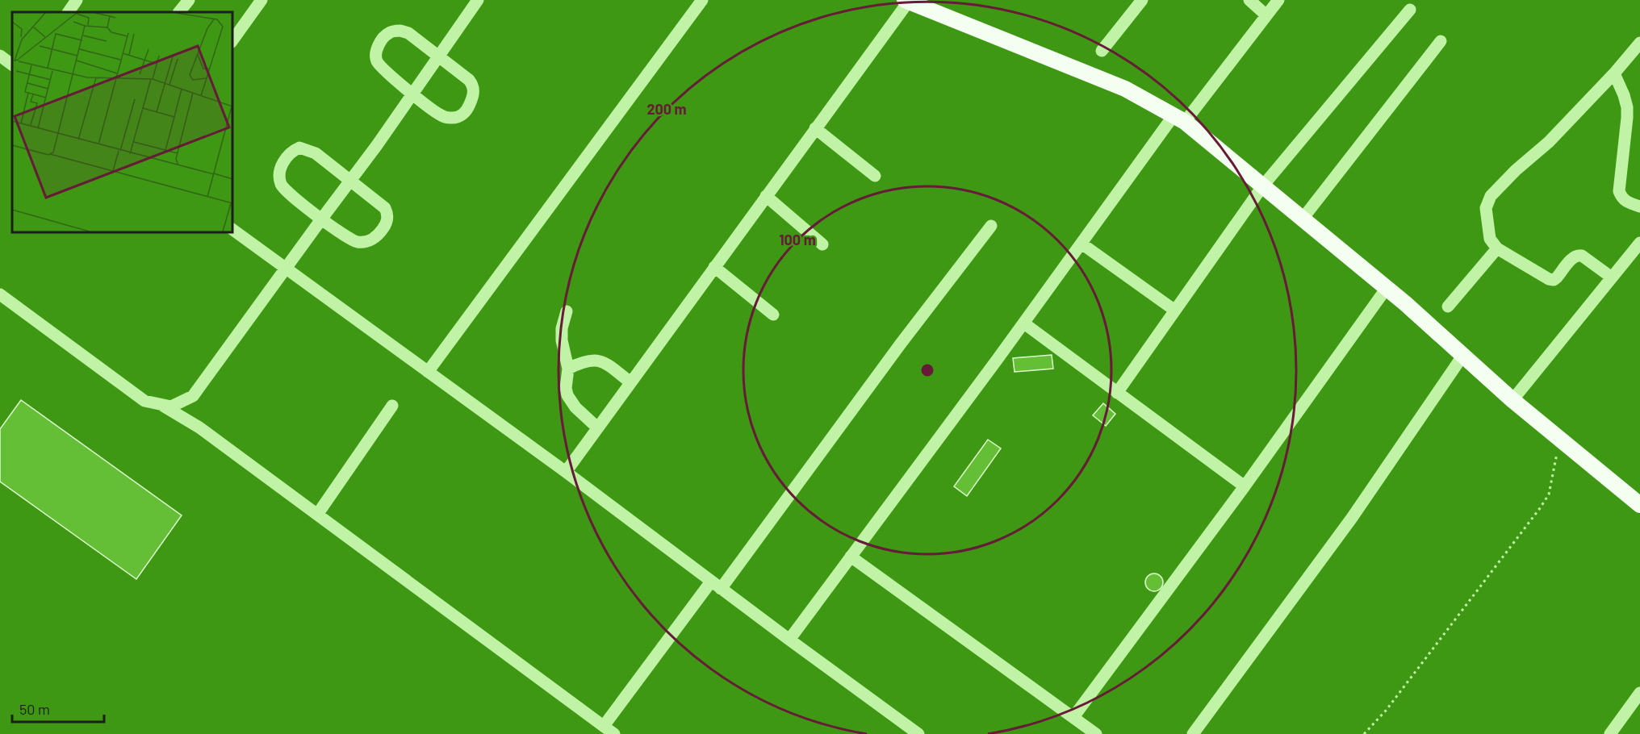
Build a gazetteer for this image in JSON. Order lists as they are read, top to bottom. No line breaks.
{"scale_bar":"50 m","rings":["200 m","100 m"]}
